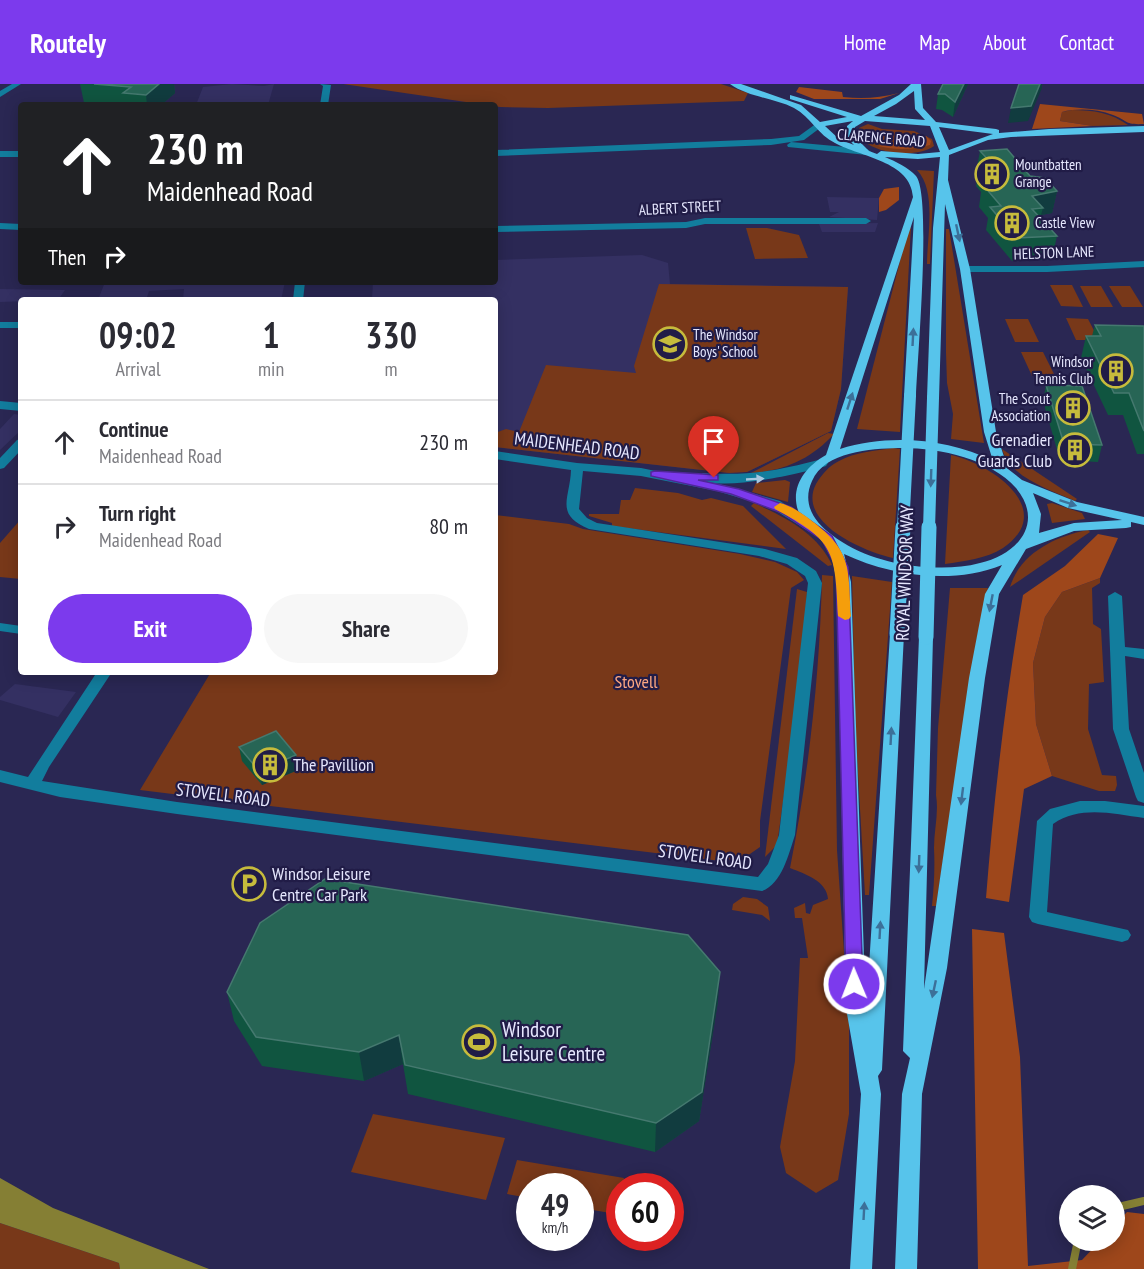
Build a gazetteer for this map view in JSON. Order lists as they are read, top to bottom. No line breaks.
{"streets":{"main road":["CLARENCE ROAD","ROYAL WINDSOR WAY"],"street":["ALBERT STREET","HELSTON LANE","MAIDENHEAD ROAD","STOVELL ROAD"]},"crossings":[["CLARENCE ROAD","ROYAL WINDSOR WAY"],["MAIDENHEAD ROAD","STOVELL ROAD"]],"parks":["Stovell"],"places":{"building":["Mountbatten Grange","Castle View","Windsor Tennis Club","The Scout Association","Grenadier Guards Club","The Pavillion"],"school or university":["The Windsor Boys' School"],"parking":["Windsor Leisure Centre Car Park"],"sports":["Windsor Leisure Centre"]},"page":{"header":"Routely","nav":["Home","Map","About","Contact"],"turn":["230 m","Maidenhead Road"],"then":"Then","eta":["09:02","Arrival","1","min","330","m"],"list":[{"name":"Continue","note":"Maidenhead Road","value":"230 m"},{"name":"Turn right","note":"Maidenhead Road","value":"80 m"}],"buttons":["Exit","Share"],"speed":"49 km/h","limit":"60"}}
